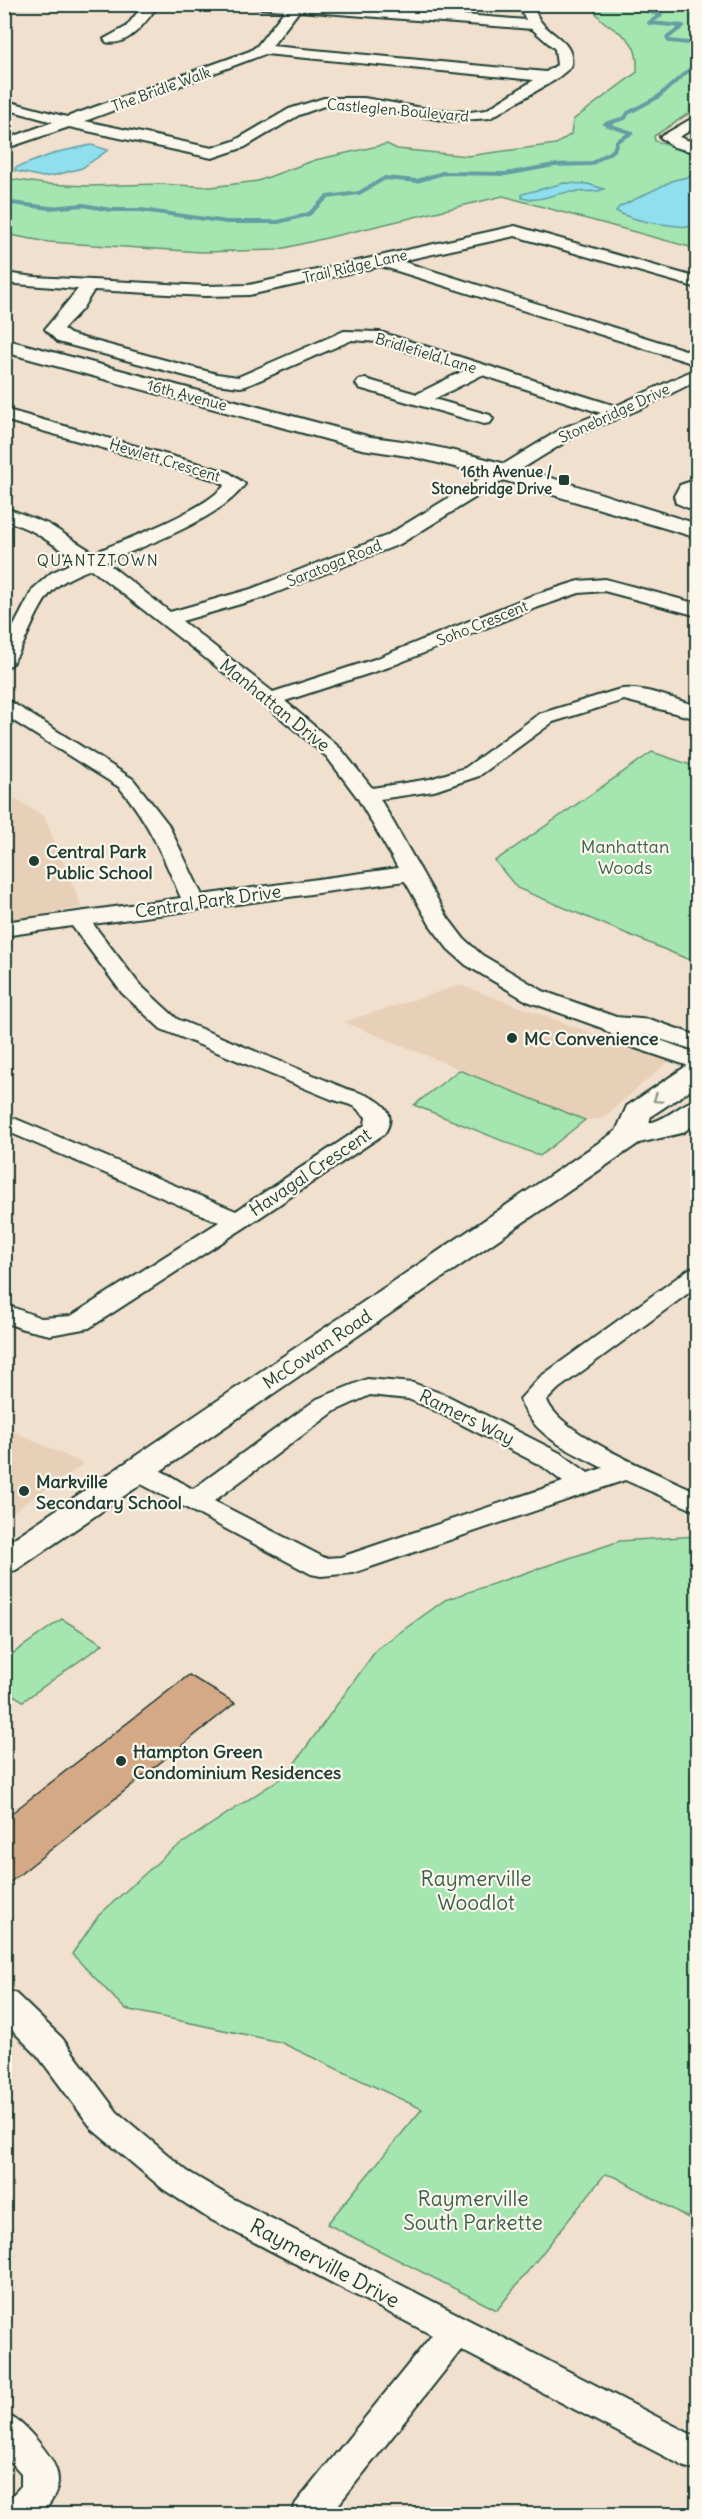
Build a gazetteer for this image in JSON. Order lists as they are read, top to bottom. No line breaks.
{"streets":{"main road":["16th Avenue","McCowan Road"],"street":["The Bridle Walk","Castleglen Boulevard","Trail Ridge Lane","Bridlefield Lane","Stonebridge Drive","Hewlett Crescent","Saratoga Road","Soho Crescent","Manhattan Drive","Central Park Drive","Havagal Crescent","Ramers Way","Raymerville Drive"]},"crossings":[["The Bridle Walk","Castleglen Boulevard"],["Trail Ridge Lane","Bridlefield Lane"],["Bridlefield Lane","Stonebridge Drive"],["16th Avenue","Stonebridge Drive"],["16th Avenue","Saratoga Road"],["Stonebridge Drive","Saratoga Road"],["Hewlett Crescent","Manhattan Drive"],["Saratoga Road","Manhattan Drive"],["Soho Crescent","Manhattan Drive"],["Manhattan Drive","Central Park Drive"],["Central Park Drive","Havagal Crescent"]],"districts":["QUANTZTOWN"],"parks":["Manhattan Woods","Raymerville Woodlot","Raymerville South Parkette"],"places":{"transit":["16th Avenue / Stonebridge Drive"],"other":["Central Park Public School","MC Convenience","Markville Secondary School","Hampton Green Condominium Residences"]}}
